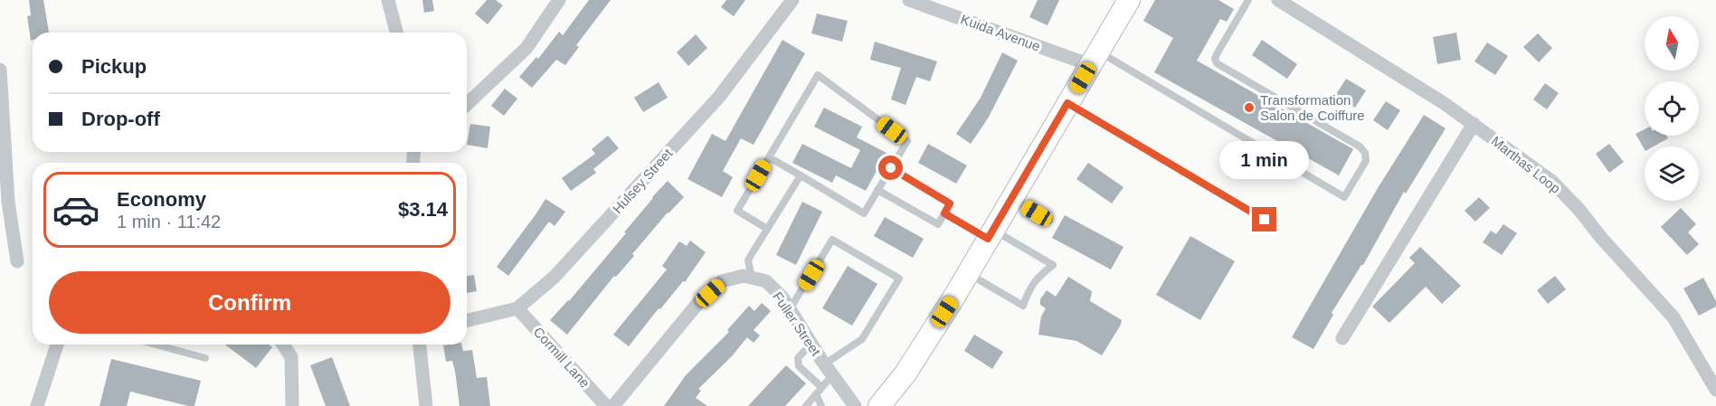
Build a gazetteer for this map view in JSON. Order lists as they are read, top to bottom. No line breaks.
{"streets":{"street":["Kuida Avenue","Marthas Loop","Hulsey Street","Fuller Street","Cormill Lane"]},"crossings":[["Hulsey Street","Cormill Lane"]],"places":["Transformation Salon de Coiffure"],"north":"top","page":{"banner":["Pickup","Drop-off"],"bubble":"1 min","list":[{"name":"Economy","note":"1 min · 11:42","value":"$3.14"}],"buttons":"Confirm"}}
